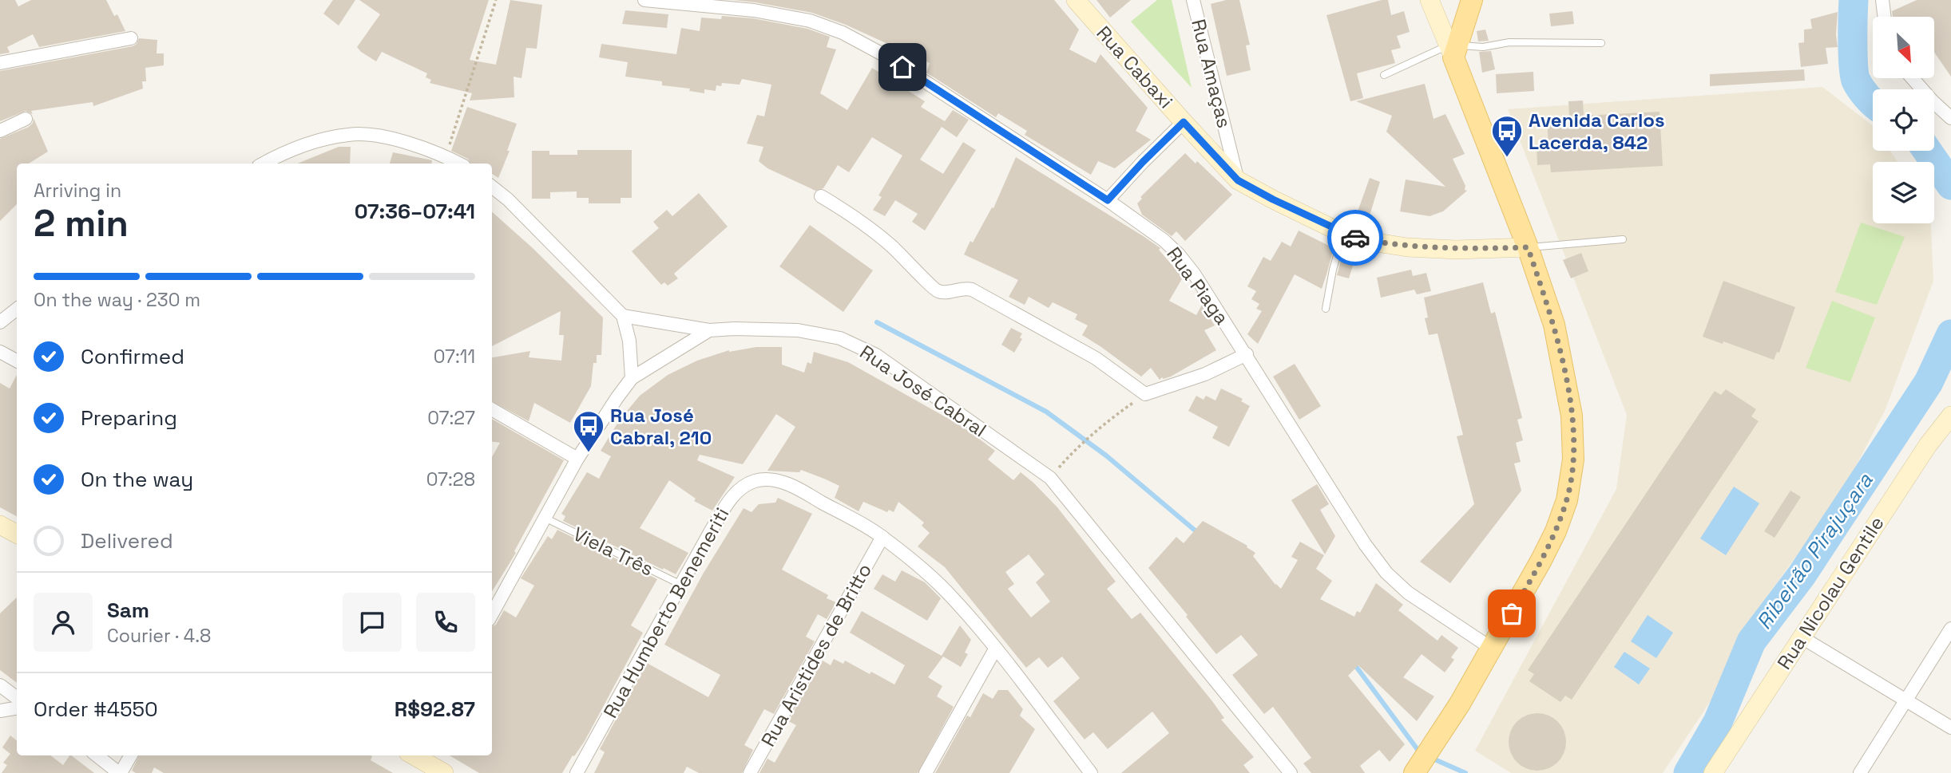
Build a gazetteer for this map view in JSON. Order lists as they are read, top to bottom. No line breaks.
{"streets":{"street":["Rua Cabaxi","Rua Amaças","Rua Piaga","Rua José Cabral","Rua Nicolau Gentile","Rua Humberto Benemeriti","Rua Aristides de Britto"],"lane":["Viela Três"]},"crossings":[["Rua Cabaxi","Rua Amaças"],["Rua José Cabral","Viela Três"],["Viela Três","Rua Humberto Benemeriti"],["Rua Humberto Benemeriti","Rua Aristides de Britto"]],"water":["Ribeirão Pirajuçara"],"places":{"bus stop":["Avenida Carlos Lacerda, 842","Rua José Cabral, 210"]},"north":"bottom right","page":{"heading":["2 min","Arriving in","07:36–07:41"],"panel":["Sam","Courier · 4.8","Order #4550","R$92.87"],"bar":"On the way · 230 m","list":[["Confirmed","07:11"],["Preparing","07:27"],["On the way","07:28"],"Delivered"]}}
